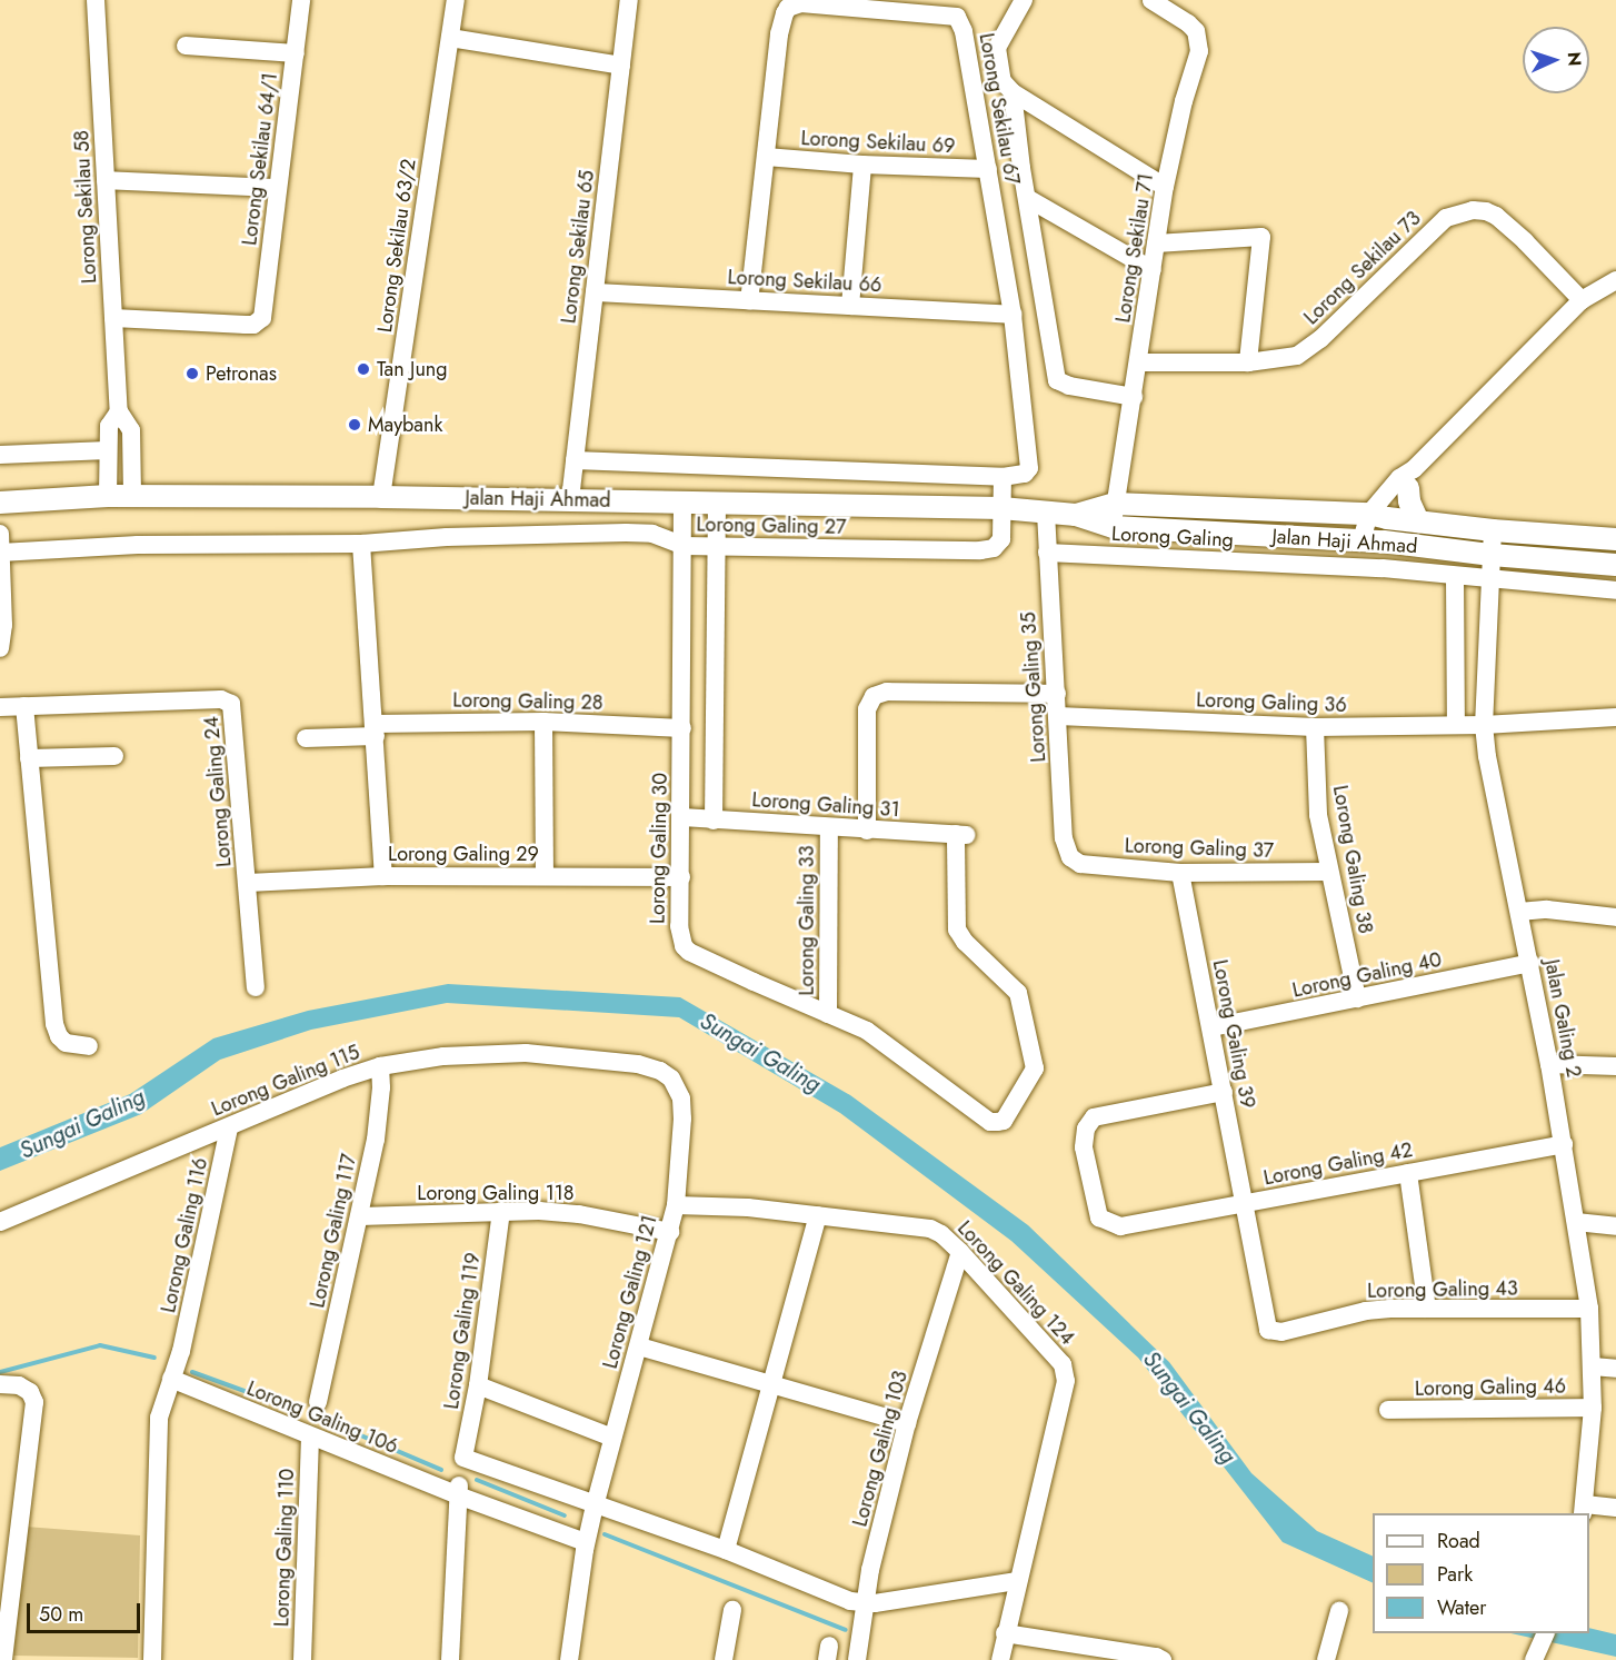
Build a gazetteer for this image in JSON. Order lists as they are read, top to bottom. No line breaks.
{"streets":{"street":["Lorong Sekilau 67","Lorong Sekilau 69","Lorong Sekilau 64/1","Lorong Sekilau 58","Lorong Sekilau 63/2","Lorong Sekilau 65","Lorong Sekilau 71","Lorong Sekilau 73","Lorong Sekilau 66","Jalan Haji Ahmad","Lorong Galing 27","Lorong Galing","Lorong Galing 35","Lorong Galing 28","Lorong Galing 36","Lorong Galing 24","Lorong Galing 31","Lorong Galing 30","Lorong Galing 37","Lorong Galing 29","Lorong Galing 38","Lorong Galing 33","Lorong Galing 40","Jalan Galing 2","Lorong Galing 39","Lorong Galing 115","Lorong Galing 42","Lorong Galing 118","Lorong Galing 117","Lorong Galing 116","Lorong Galing 124","Lorong Galing 43","Lorong Galing 121","Lorong Galing 119","Lorong Galing 46","Lorong Galing 106","Lorong Galing 103","Lorong Galing 110"]},"crossings":[["Lorong Sekilau 67","Lorong Sekilau 69"],["Lorong Sekilau 67","Lorong Sekilau 66"],["Lorong Sekilau 64/1","Lorong Sekilau 58"],["Lorong Sekilau 58","Jalan Haji Ahmad"],["Lorong Sekilau 63/2","Jalan Haji Ahmad"],["Lorong Sekilau 65","Lorong Sekilau 66"],["Lorong Sekilau 65","Jalan Haji Ahmad"],["Lorong Sekilau 71","Lorong Sekilau 73"],["Lorong Sekilau 71","Jalan Haji Ahmad"],["Jalan Haji Ahmad","Lorong Galing 27"],["Jalan Haji Ahmad","Lorong Galing 35"],["Jalan Haji Ahmad","Lorong Galing 30"],["Jalan Haji Ahmad","Jalan Galing 2"],["Lorong Galing 27","Lorong Galing 30"],["Lorong Galing","Lorong Galing 35"],["Lorong Galing","Jalan Galing 2"],["Lorong Galing 35","Lorong Galing 36"],["Lorong Galing 35","Lorong Galing 37"],["Lorong Galing 28","Lorong Galing 30"],["Lorong Galing 36","Lorong Galing 38"],["Lorong Galing 36","Jalan Galing 2"],["Lorong Galing 24","Lorong Galing 29"],["Lorong Galing 31","Lorong Galing 30"],["Lorong Galing 31","Lorong Galing 33"],["Lorong Galing 30","Lorong Galing 29"],["Lorong Galing 30","Lorong Galing 33"],["Lorong Galing 37","Lorong Galing 38"],["Lorong Galing 37","Lorong Galing 39"],["Lorong Galing 38","Lorong Galing 40"],["Lorong Galing 40","Jalan Galing 2"],["Lorong Galing 40","Lorong Galing 39"],["Jalan Galing 2","Lorong Galing 42"],["Jalan Galing 2","Lorong Galing 43"],["Jalan Galing 2","Lorong Galing 46"],["Lorong Galing 39","Lorong Galing 42"],["Lorong Galing 39","Lorong Galing 43"],["Lorong Galing 115","Lorong Galing 117"],["Lorong Galing 115","Lorong Galing 116"],["Lorong Galing 115","Lorong Galing 121"],["Lorong Galing 42","Lorong Galing 43"],["Lorong Galing 118","Lorong Galing 117"],["Lorong Galing 118","Lorong Galing 121"],["Lorong Galing 118","Lorong Galing 119"],["Lorong Galing 116","Lorong Galing 106"],["Lorong Galing 124","Lorong Galing 121"],["Lorong Galing 124","Lorong Galing 103"],["Lorong Galing 121","Lorong Galing 119"],["Lorong Galing 121","Lorong Galing 106"],["Lorong Galing 106","Lorong Galing 110"]],"water":["Sungai Galing"],"places":["Tan Jung","Petronas","Maybank"],"legend":["Road","Park","Water"],"scale_bar":"50 m","north":"right"}
